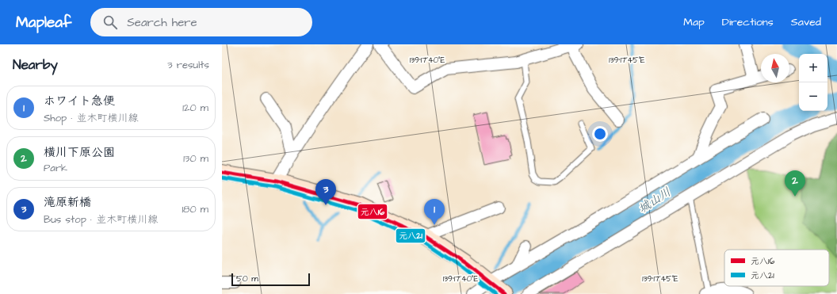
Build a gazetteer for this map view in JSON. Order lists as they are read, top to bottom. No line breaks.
{"water":["城山川"],"lines":["transit line 元八16","transit line 元八21"],"legend":["元八16","元八21"],"scale_bar":"50 m","north":"top","page":{"header":"Mapleaf","search":"Search here","nav":["Map","Directions","Saved"],"heading":["Nearby","3 results"],"map_buttons":["+","−"],"list":[{"mark":"1","name":"ホワイト急便","note":"Shop · 並木町横川線","value":"120 m"},{"mark":"2","name":"横川下原公園","note":"Park","value":"130 m"},{"mark":"3","name":"滝原新橋","note":"Bus stop · 並木町横川線","value":"180 m"}],"pins":["2","3","1"],"scale":"50 m"},"coordinates":["139°17'40\"E","139°17'45\"E"]}
